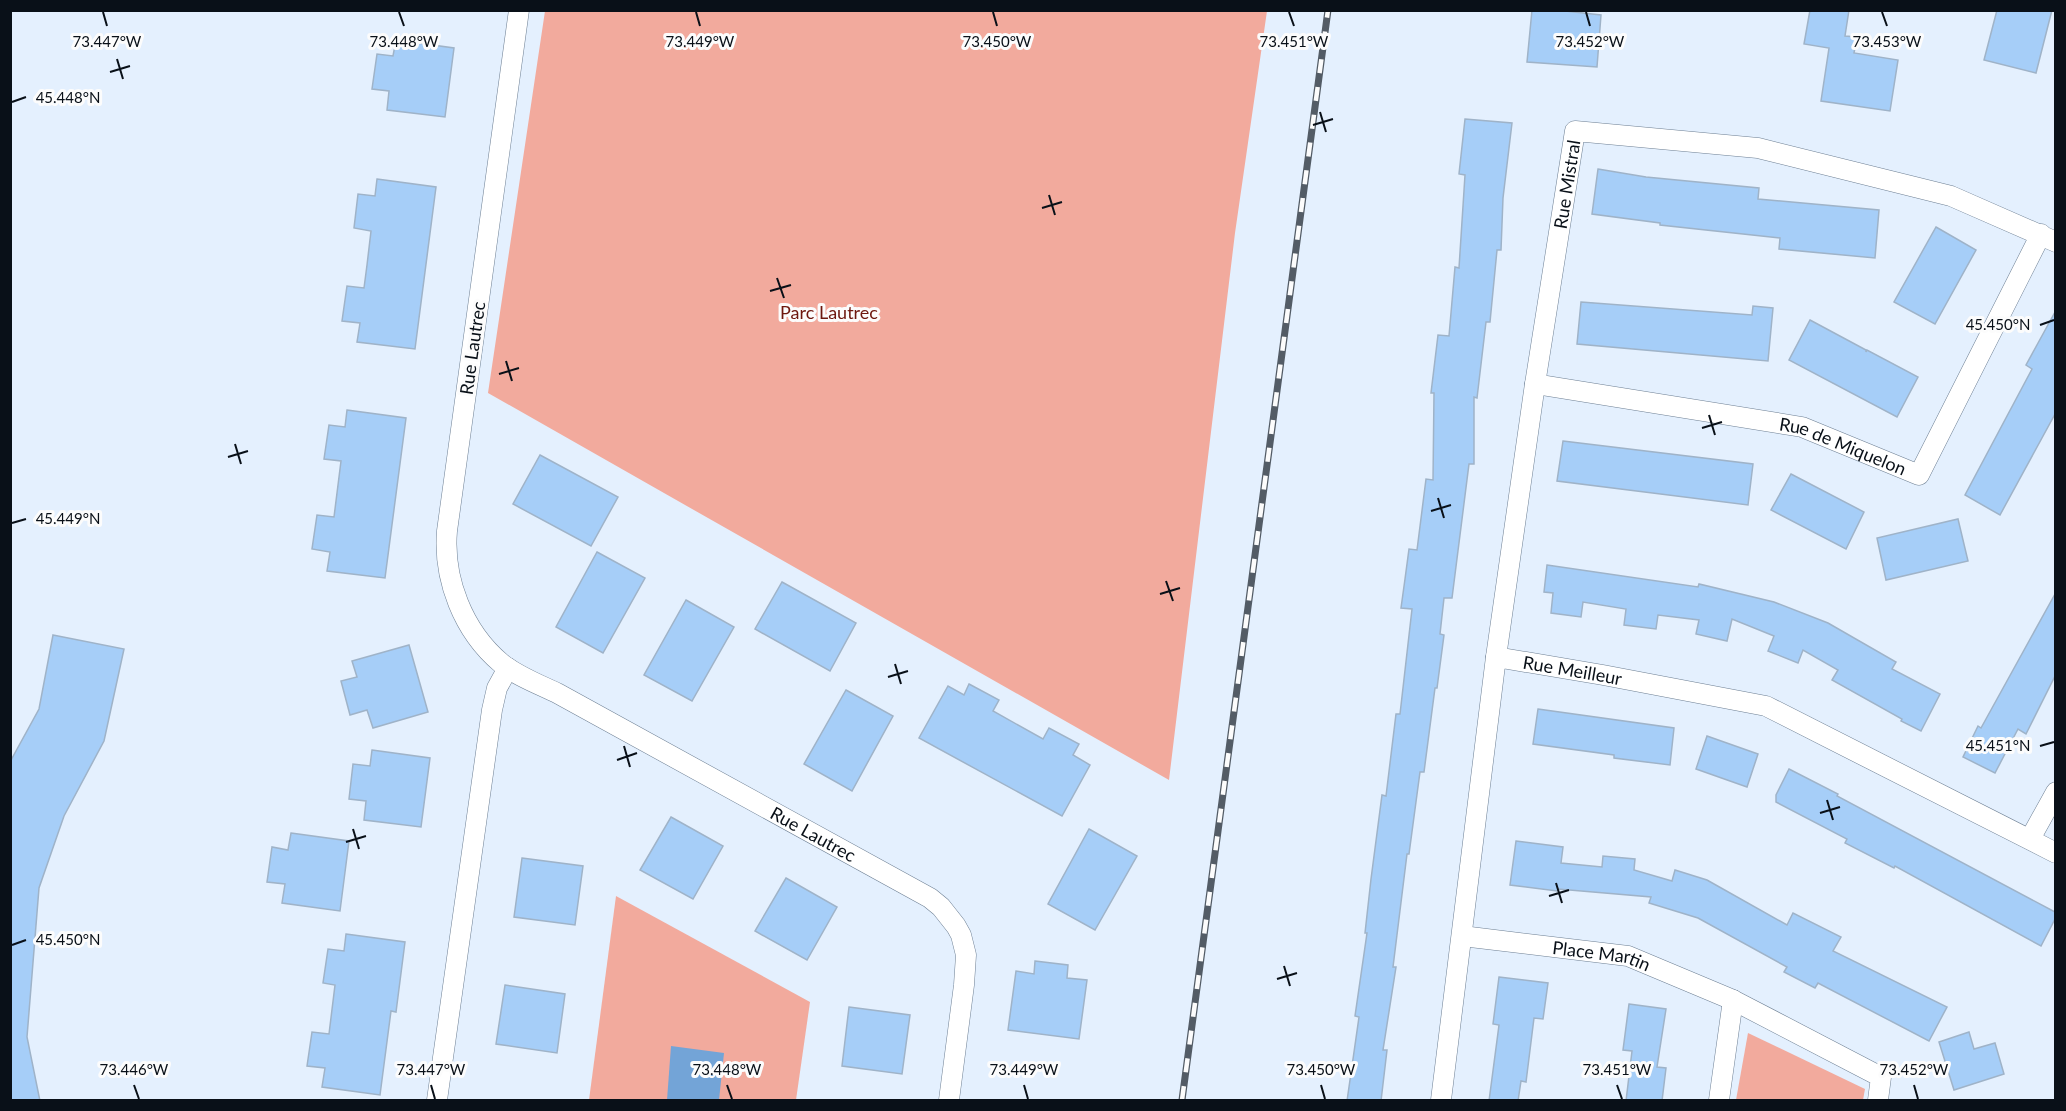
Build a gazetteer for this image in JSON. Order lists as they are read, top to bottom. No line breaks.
{"streets":{"street":["Rue Mistral","Rue Lautrec","Rue de Miquelon","Rue Meilleur","Place Martin"]},"crossings":[["Rue Mistral","Rue de Miquelon"],["Rue Mistral","Rue Meilleur"],["Rue Meilleur","Place Martin"]],"parks":["Parc Lautrec"],"coordinates":["73.447°W","73.448°W","73.449°W","73.450°W","73.451°W","73.452°W","73.453°W","45.448°N","45.450°N","45.449°N","45.451°N","73.446°W"]}
